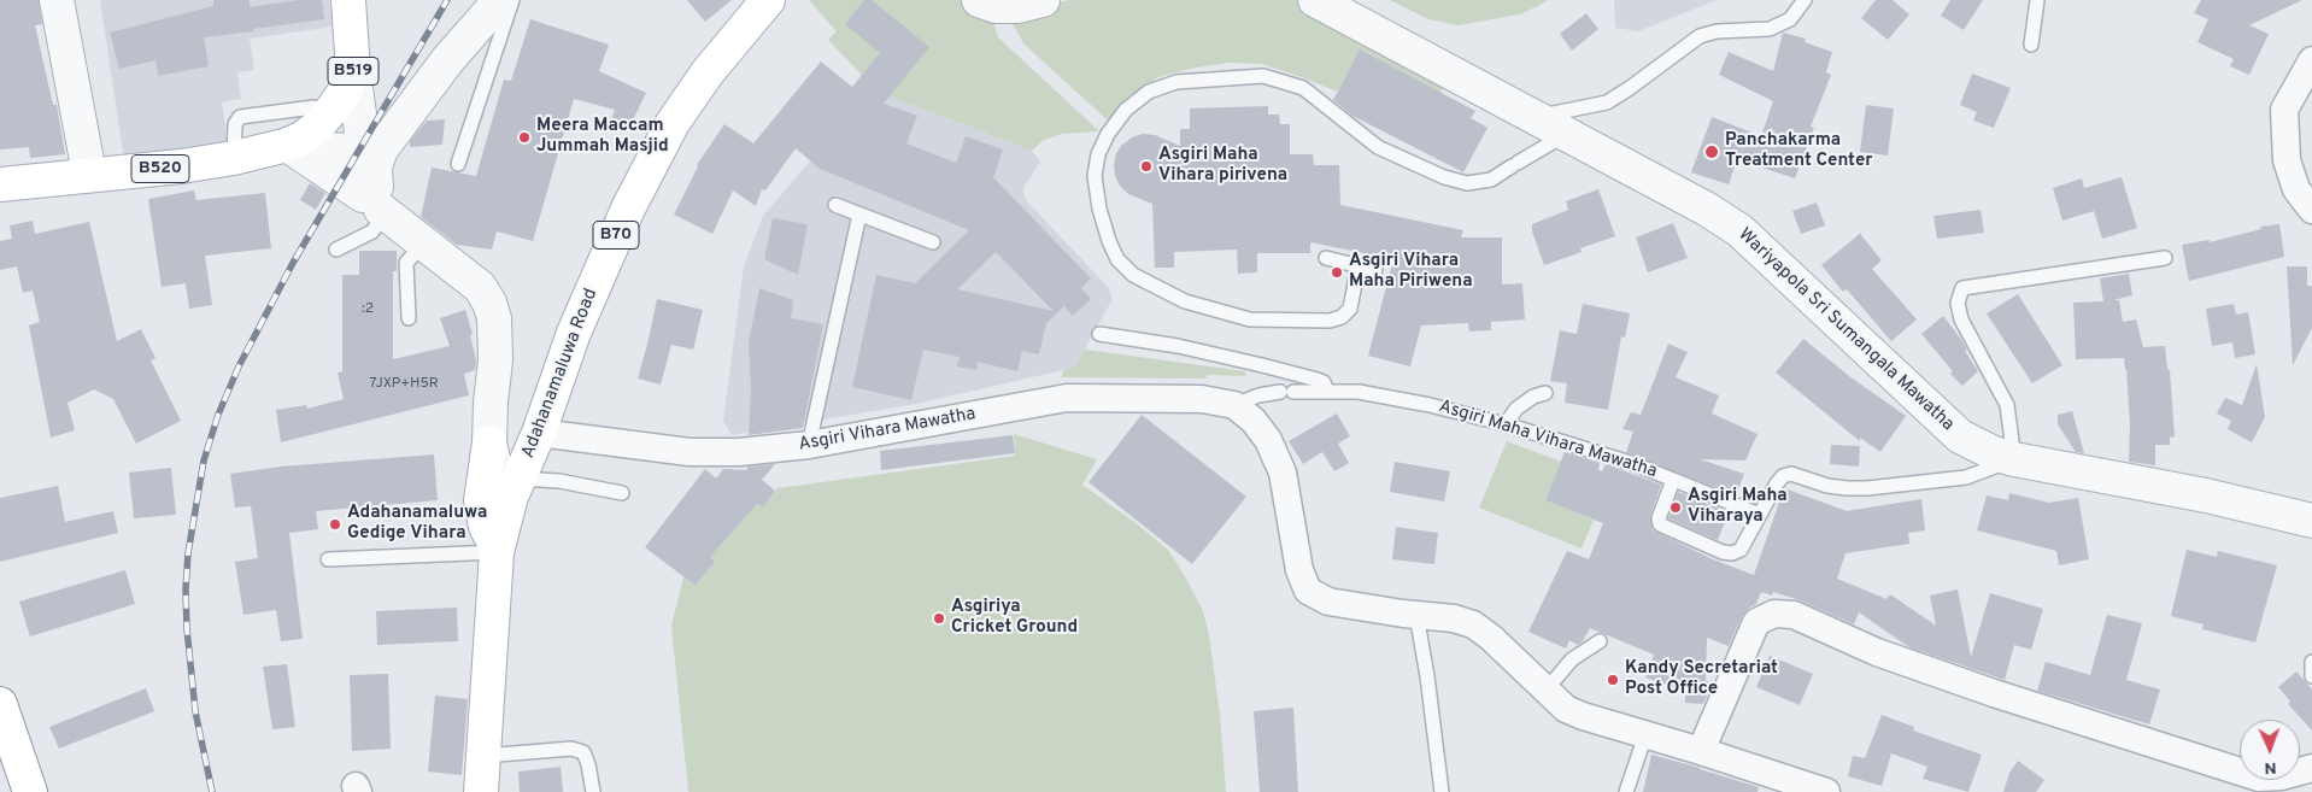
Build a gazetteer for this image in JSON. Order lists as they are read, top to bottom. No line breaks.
{"streets":{"main road":["B519","B520","B70","Adahanamaluwa Road"],"street":["Wariyapola Sri Sumangala Mawatha","Asgiri Vihara Mawatha"],"lane":["Asgiri Maha Vihara Mawatha"]},"crossings":[["B519","B520"],["Adahanamaluwa Road","Asgiri Vihara Mawatha"],["Asgiri Vihara Mawatha","Asgiri Maha Vihara Mawatha"]],"places":["Meera Maccam Jummah Masjid","Panchakarma Treatment Center","Asgiri Maha Vihara pirivena","Asgiri Vihara Maha Piriwena","Asgiri Maha Viharaya","Adahanamaluwa Gedige Vihara","Asgiriya Cricket Ground","Kandy Secretariat Post Office"],"house_numbers":[":2","7JXP+H5R"],"north":"bottom"}
